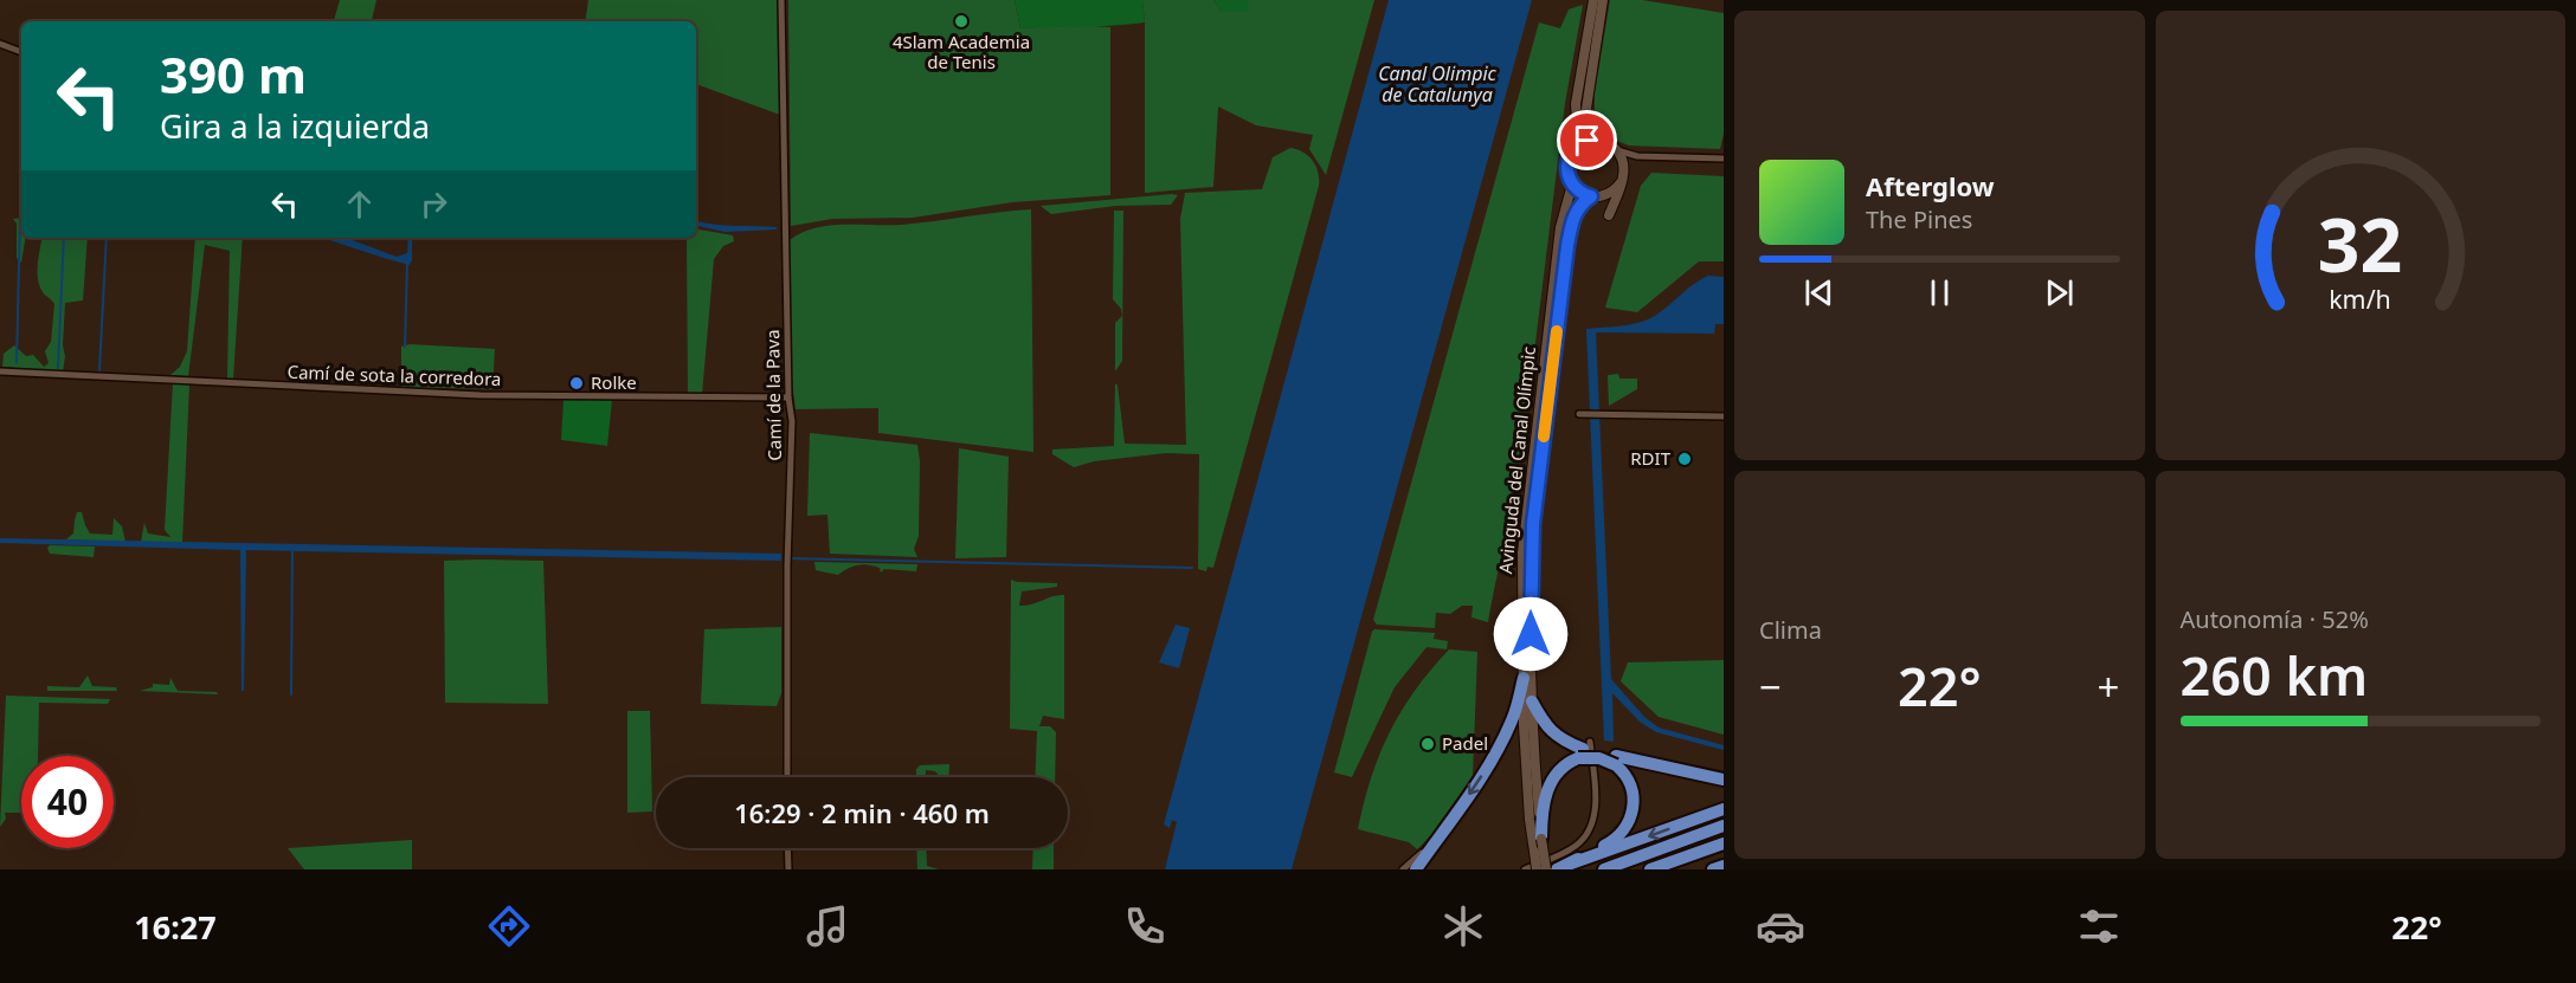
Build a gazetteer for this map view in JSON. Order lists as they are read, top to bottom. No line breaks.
{"streets":{"street":["Camí de sota la corredora","Camí de la Pava","Avinguda del Canal Olímpic"]},"crossings":[["Camí de sota la corredora","Camí de la Pava"]],"water":["Canal Olimpic de Catalunya"],"places":["4Slam Academia de Tenis","Rolke","RDIT","Padel"],"page":{"turn":["390 m","Gira a la izquierda"],"song":["Afterglow","The Pines"],"tile":["Clima",["Autonomía · 52%","260 km"]],"heat":["−","22°","+"],"limit":"40","trip":"16:29 · 2 min · 460 m","tabs":["16:27","22°"],"gauge":["32","km/h"]}}
